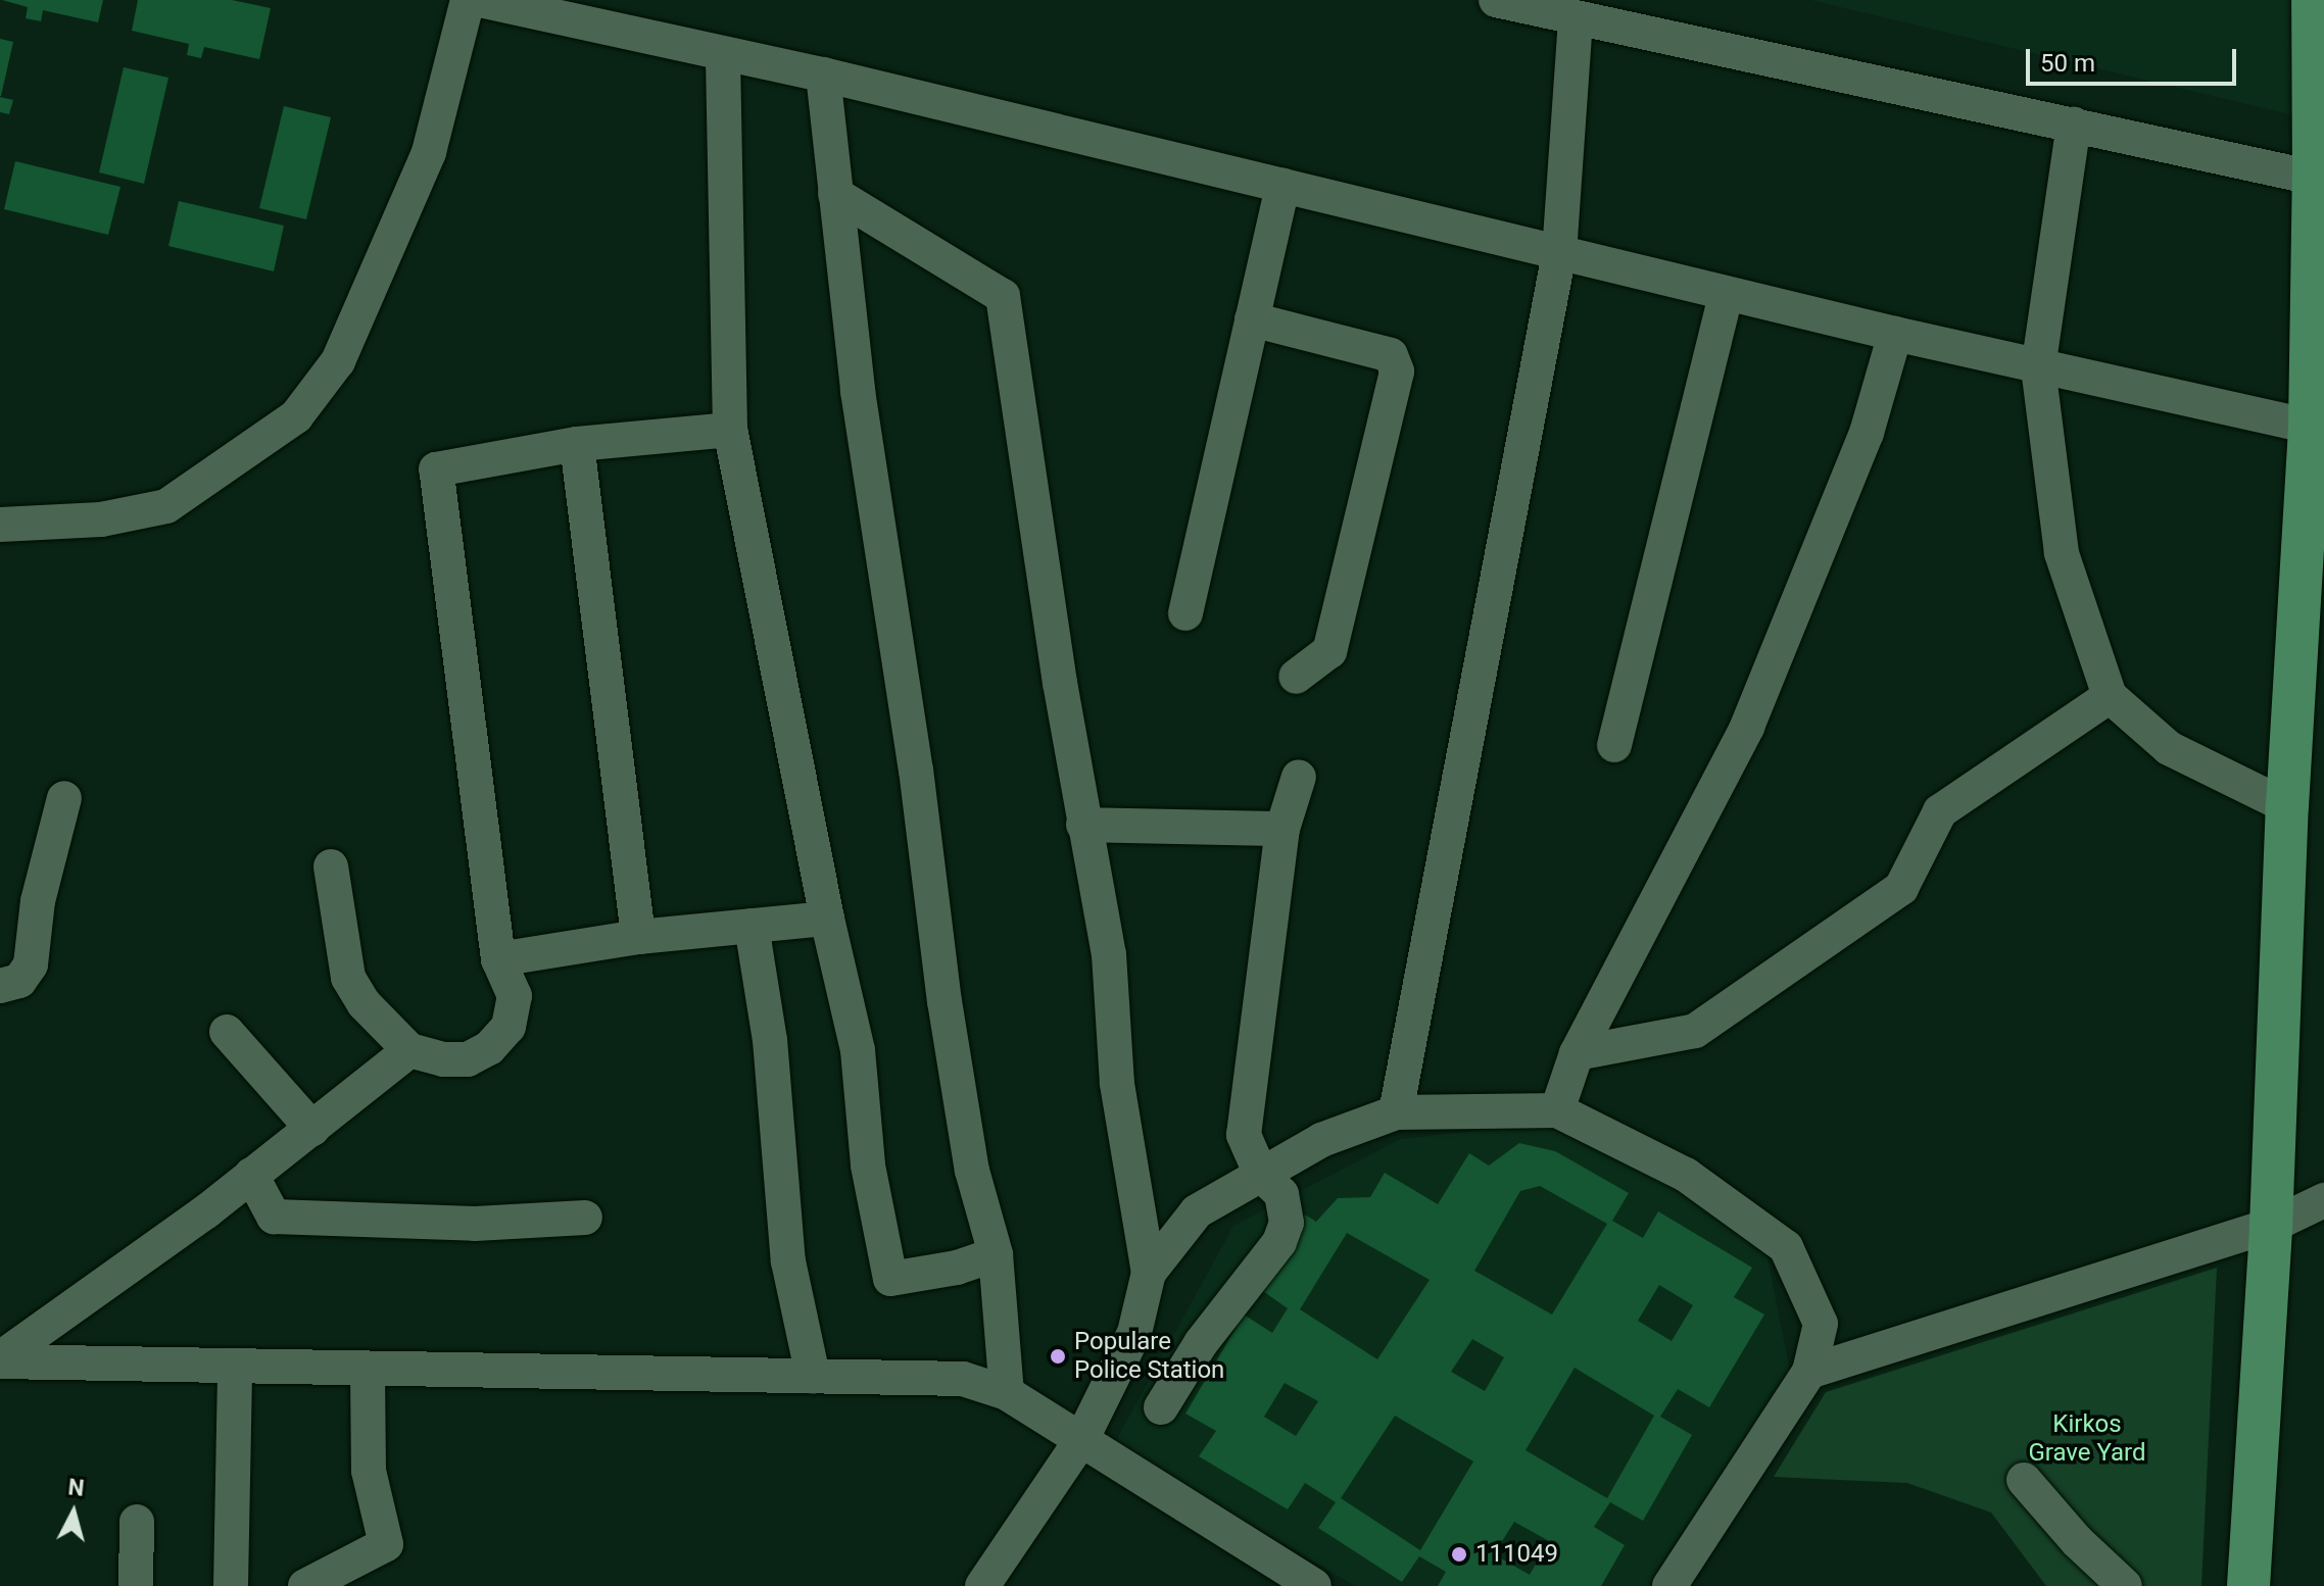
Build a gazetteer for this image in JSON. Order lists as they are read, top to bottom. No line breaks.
{"parks":["Kirkos Grave Yard"],"places":["Populare Police Station","111049"],"scale_bar":"50 m","north":"top"}
